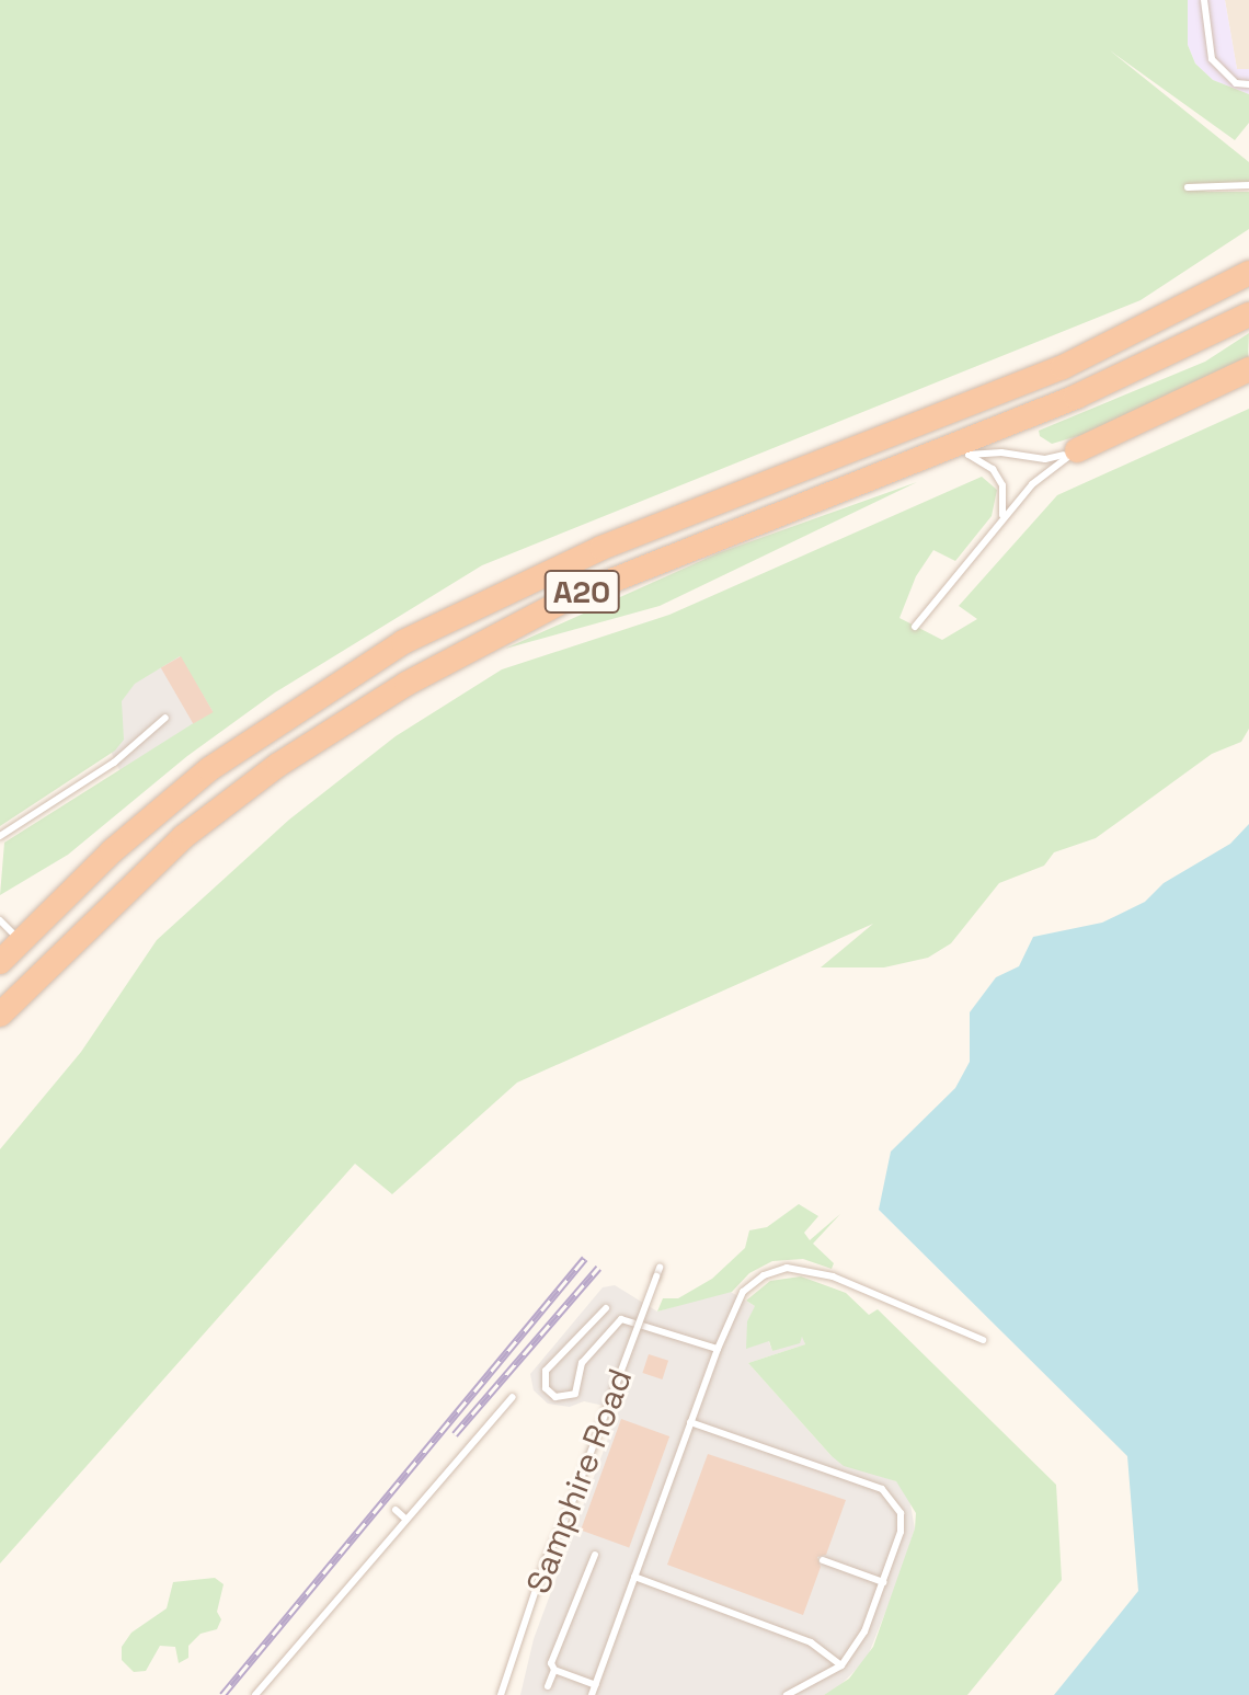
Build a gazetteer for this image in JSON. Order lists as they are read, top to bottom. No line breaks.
{"streets":{"highway":["A20"],"lane":["Samphire Road"]}}
